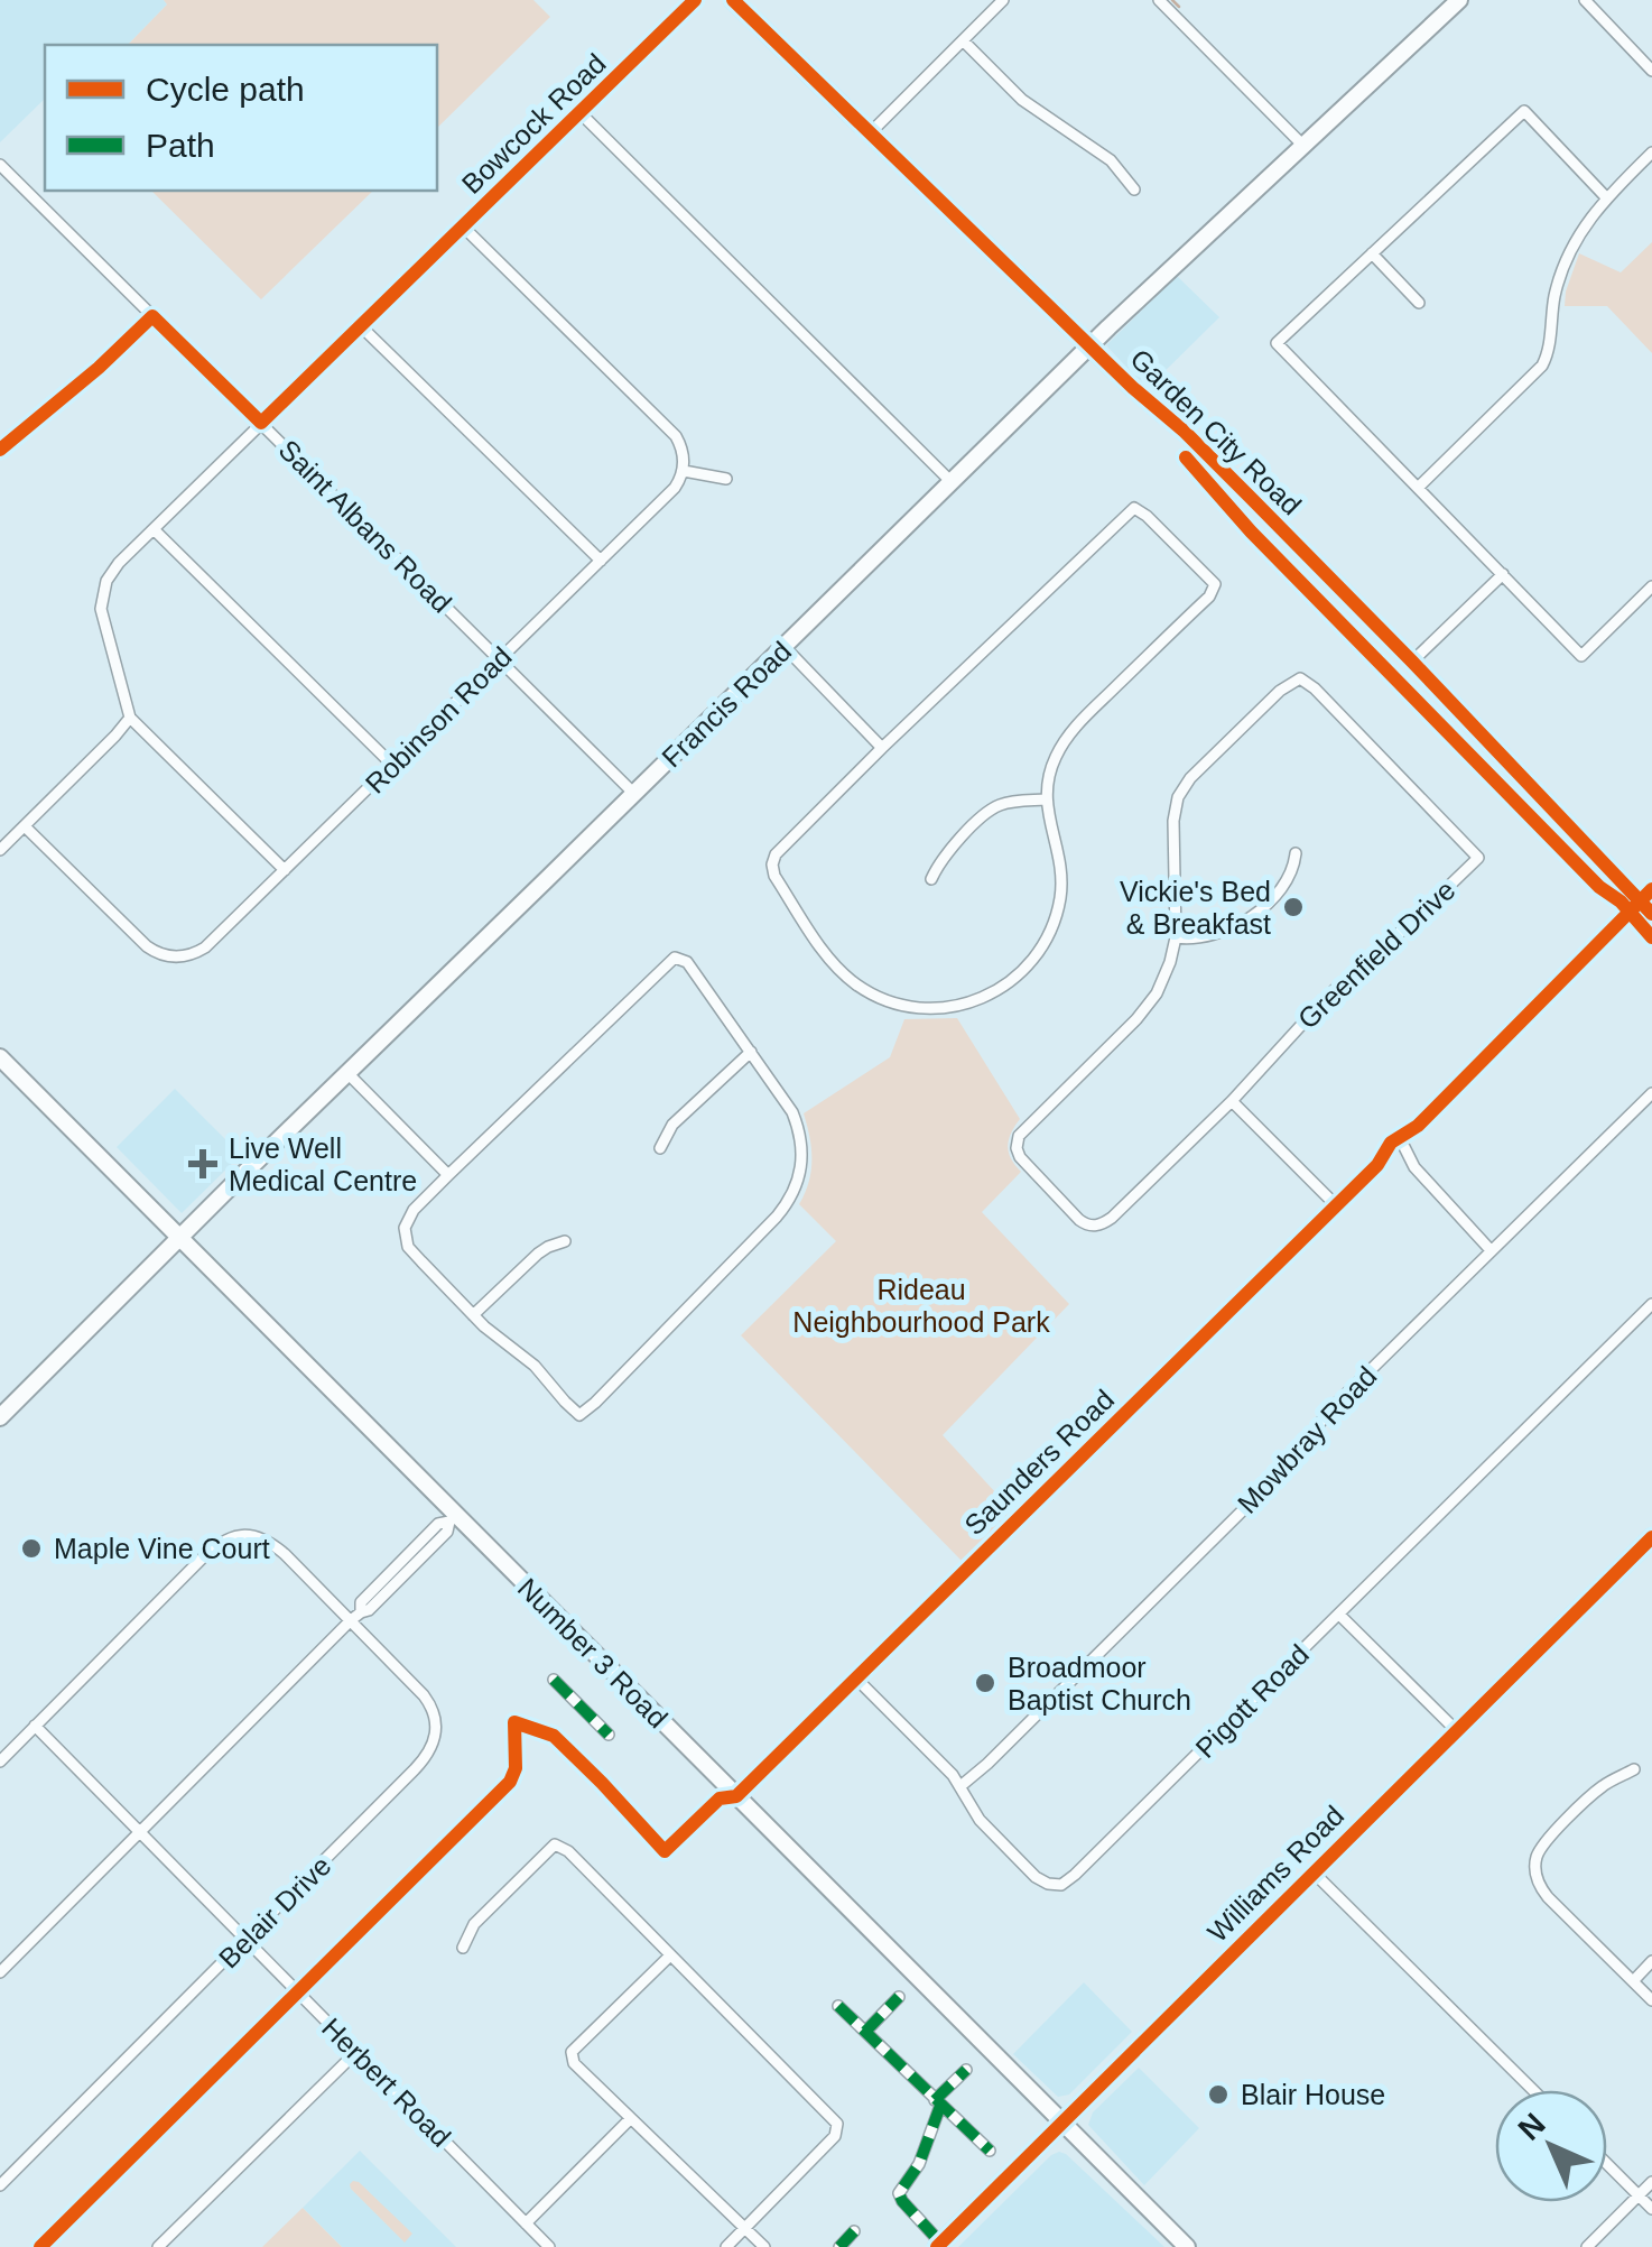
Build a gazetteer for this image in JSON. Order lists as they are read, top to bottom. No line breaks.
{"streets":{"street":["Bowcock Road","Garden City Road","Saint Albans Road","Francis Road","Robinson Road","Greenfield Drive","Mowbray Road","Saunders Road","Number 3 Road","Pigott Road","Williams Road","Belair Drive","Herbert Road"]},"crossings":[["Bowcock Road","Saint Albans Road"],["Garden City Road","Francis Road"],["Garden City Road","Saunders Road"],["Saint Albans Road","Francis Road"],["Saint Albans Road","Robinson Road"],["Francis Road","Number 3 Road"],["Mowbray Road","Pigott Road"],["Saunders Road","Number 3 Road"],["Saunders Road","Pigott Road"],["Number 3 Road","Williams Road"],["Belair Drive","Herbert Road"]],"parks":["Rideau Neighbourhood Park"],"places":{"other":["Vickie's Bed & Breakfast","Maple Vine Court","Broadmoor Baptist Church","Blair House"],"health":["Live Well Medical Centre"]},"legend":["Cycle path","Path"],"north":"top left"}
